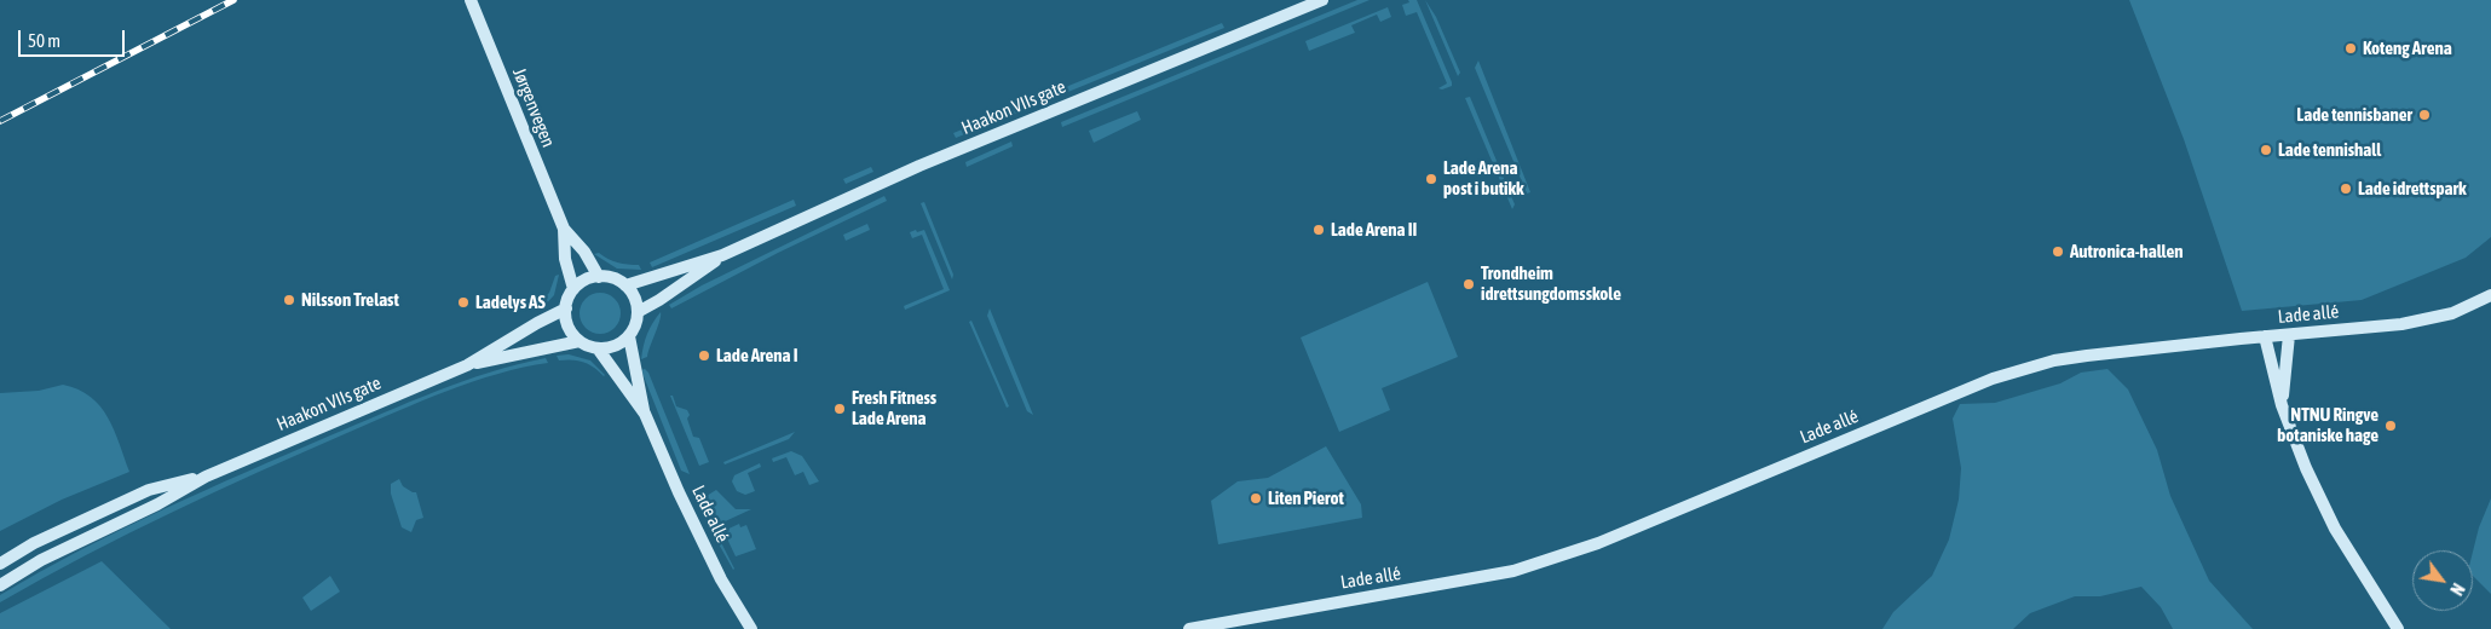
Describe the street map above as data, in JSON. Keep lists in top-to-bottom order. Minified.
{"streets":{"main road":["Jørgenvegen","Haakon VIIs gate","Lade allé"]},"crossings":[["Jørgenvegen","Haakon VIIs gate"],["Jørgenvegen","Lade allé"],["Haakon VIIs gate","Lade allé"]],"places":["Koteng Arena","Lade tennisbaner","Lade tennishall","Lade Arena post i butikk","Lade idrettspark","Lade Arena II","Autronica-hallen","Trondheim idrettsungdomsskole","Nilsson Trelast","Ladelys AS","Lade Arena I","Fresh Fitness Lade Arena","NTNU Ringve botaniske hage","Liten Pierot"],"scale_bar":"50 m","north":"bottom right"}
